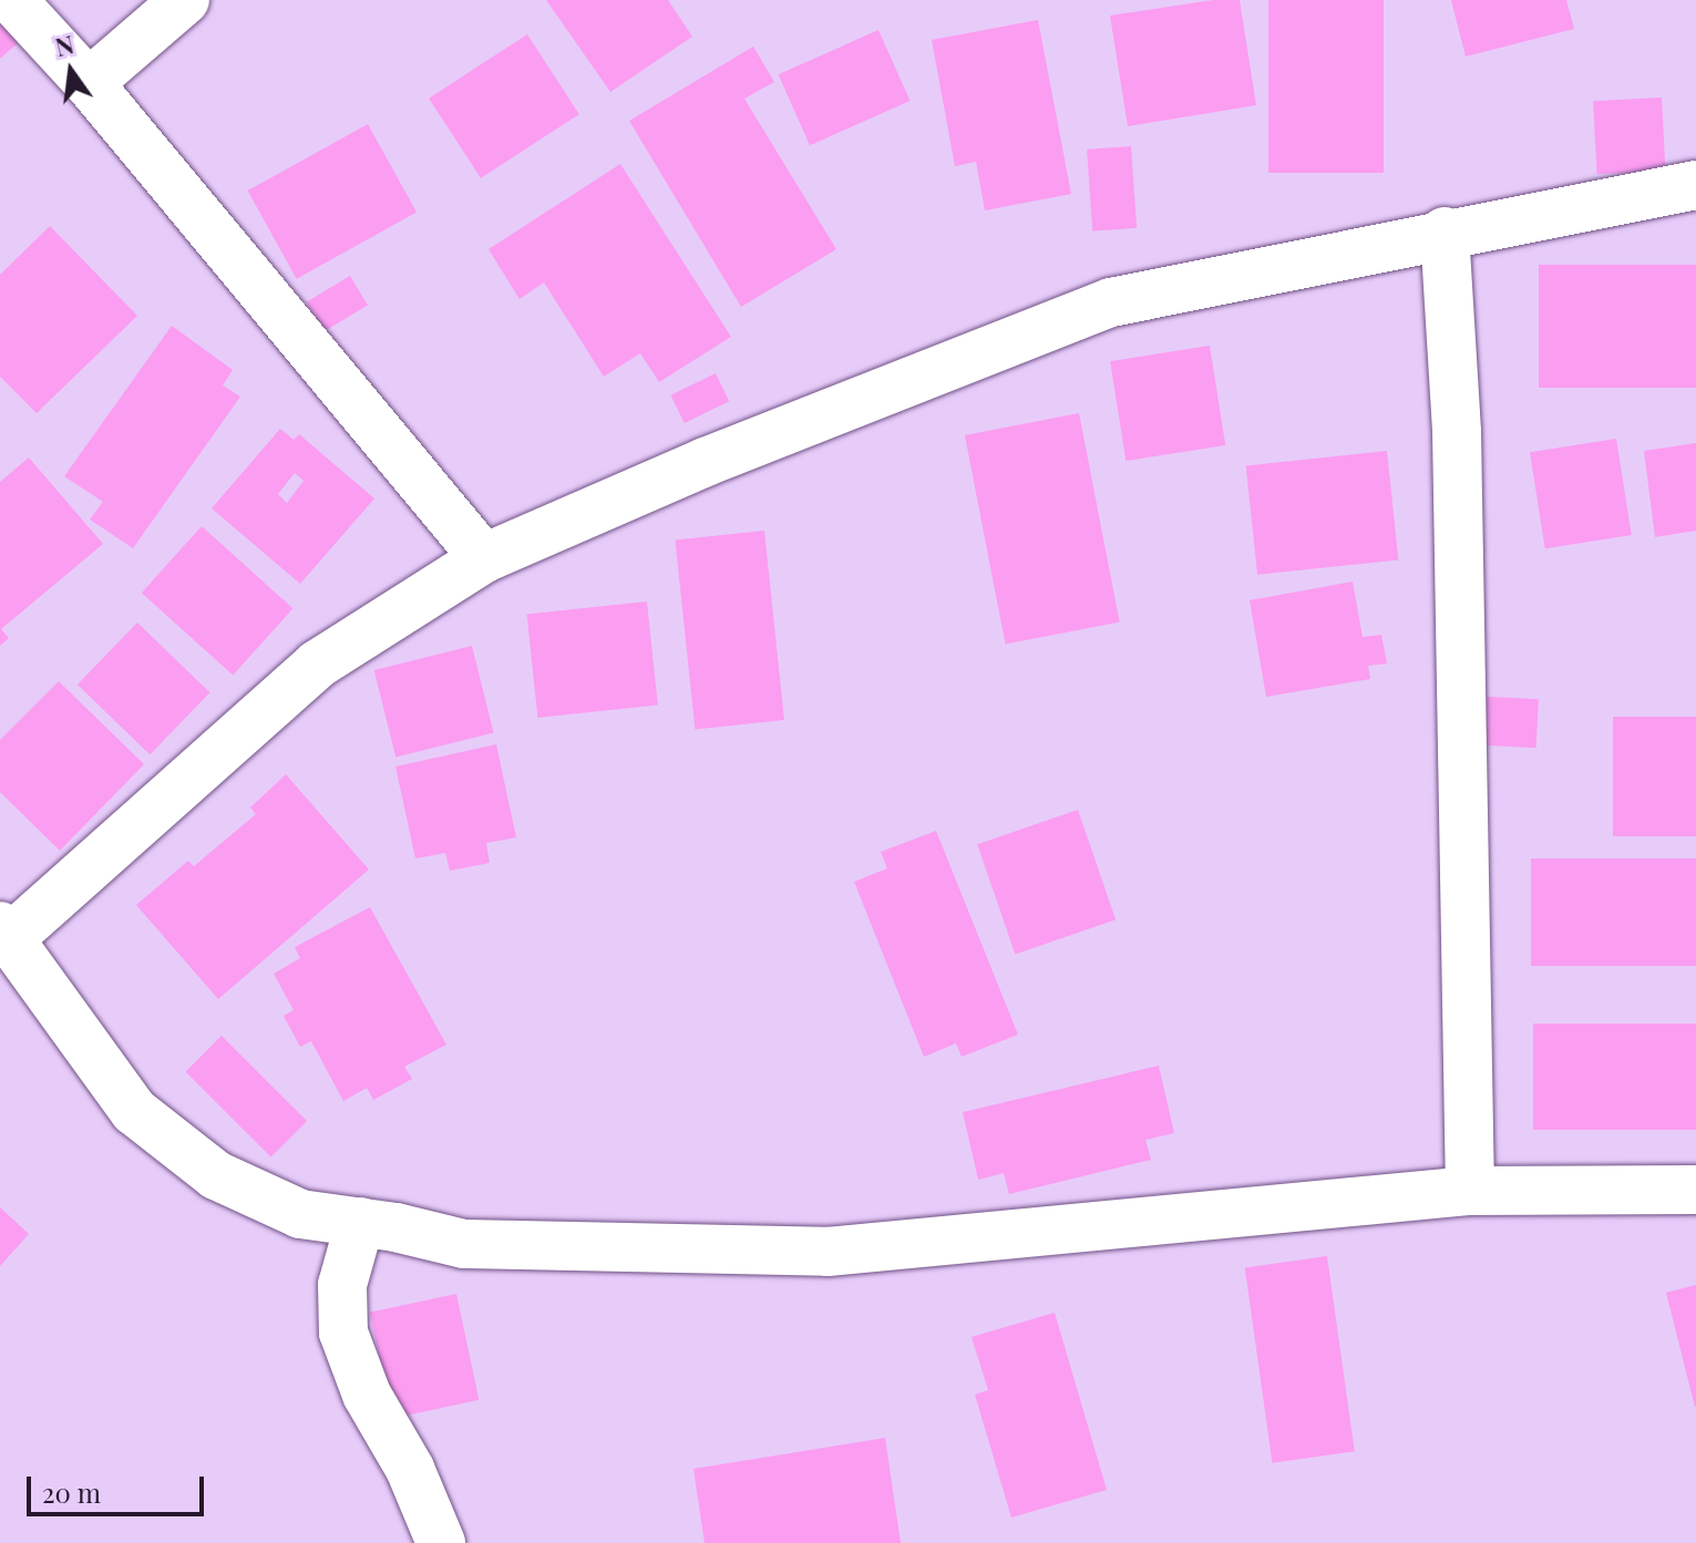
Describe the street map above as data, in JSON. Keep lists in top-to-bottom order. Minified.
{"scale_bar":"20 m","north":"top"}
